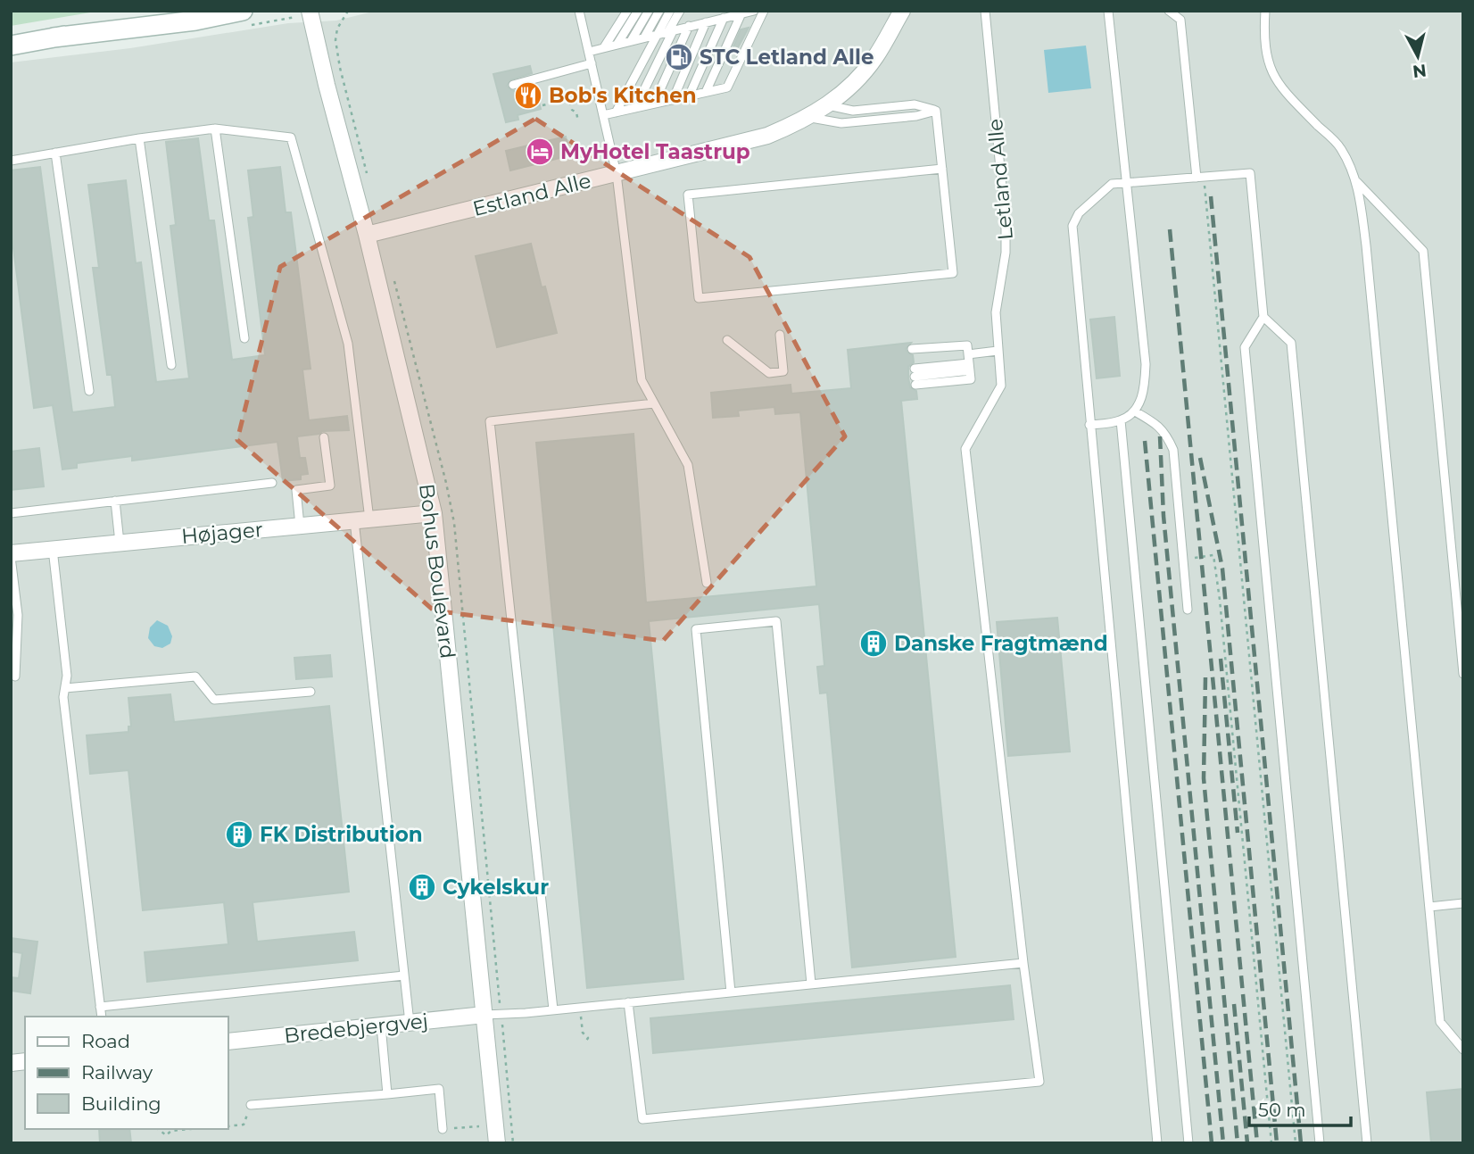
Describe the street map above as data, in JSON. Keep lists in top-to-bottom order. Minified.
{"streets":{"street":["Estland Alle","Højager","Bohus Boulevard","Bredebjergvej"],"lane":["Letland Alle"]},"crossings":[["Estland Alle","Bohus Boulevard"],["Højager","Bohus Boulevard"],["Bohus Boulevard","Bredebjergvej"]],"places":{"fuel station":["STC Letland Alle"],"restaurant":["Bob's Kitchen"],"hotel":["MyHotel Taastrup"],"building":["Danske Fragtmænd","FK Distribution","Cykelskur"]},"legend":["Road","Railway","Building"],"scale_bar":"50 m","north":"bottom"}
